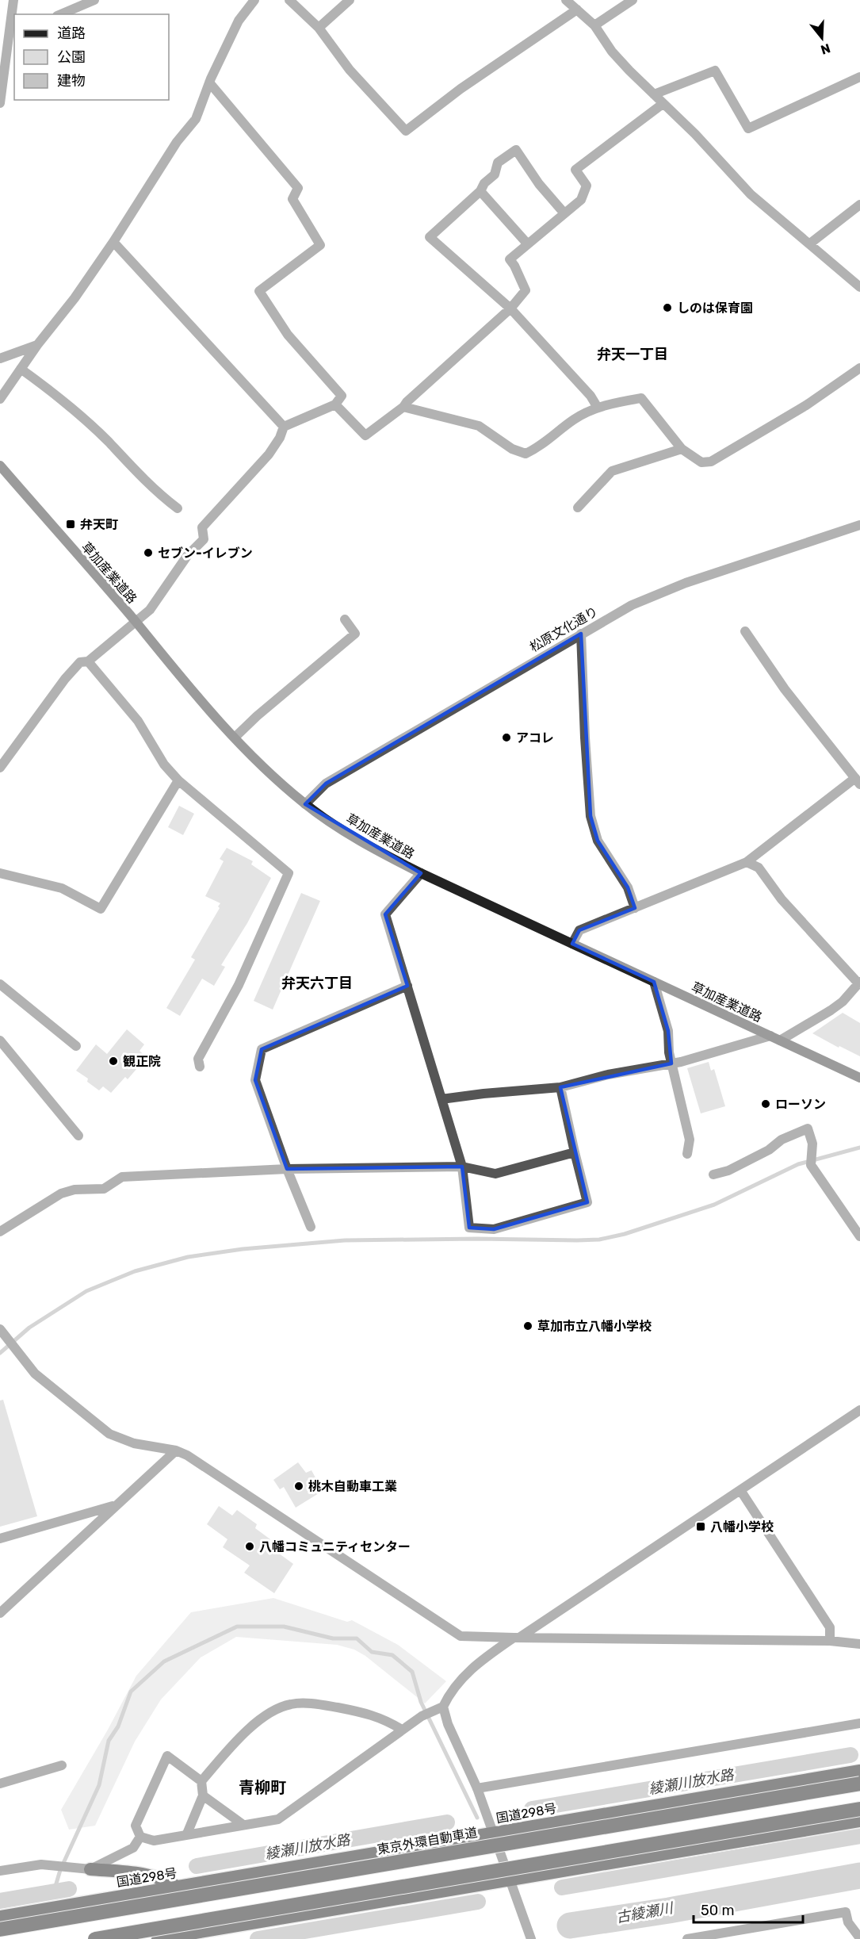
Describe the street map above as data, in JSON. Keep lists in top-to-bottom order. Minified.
{"streets":{"highway":["国道298号","東京外環自動車道"],"main road":["草加産業道路"],"street":["松原文化通り"]},"crossings":[["草加産業道路","松原文化通り"]],"districts":["弁天一丁目","弁天六丁目","青柳町"],"water":["綾瀬川放水路","古綾瀬川"],"places":{"other":["しのは保育園","セブン-イレブン","アコレ","観正院","ローソン","草加市立八幡小学校","桃木自動車工業","八幡コミュニティセンター"],"transit":["弁天町","八幡小学校"]},"legend":["道路","公園","建物"],"scale_bar":"50 m","north":"bottom"}
